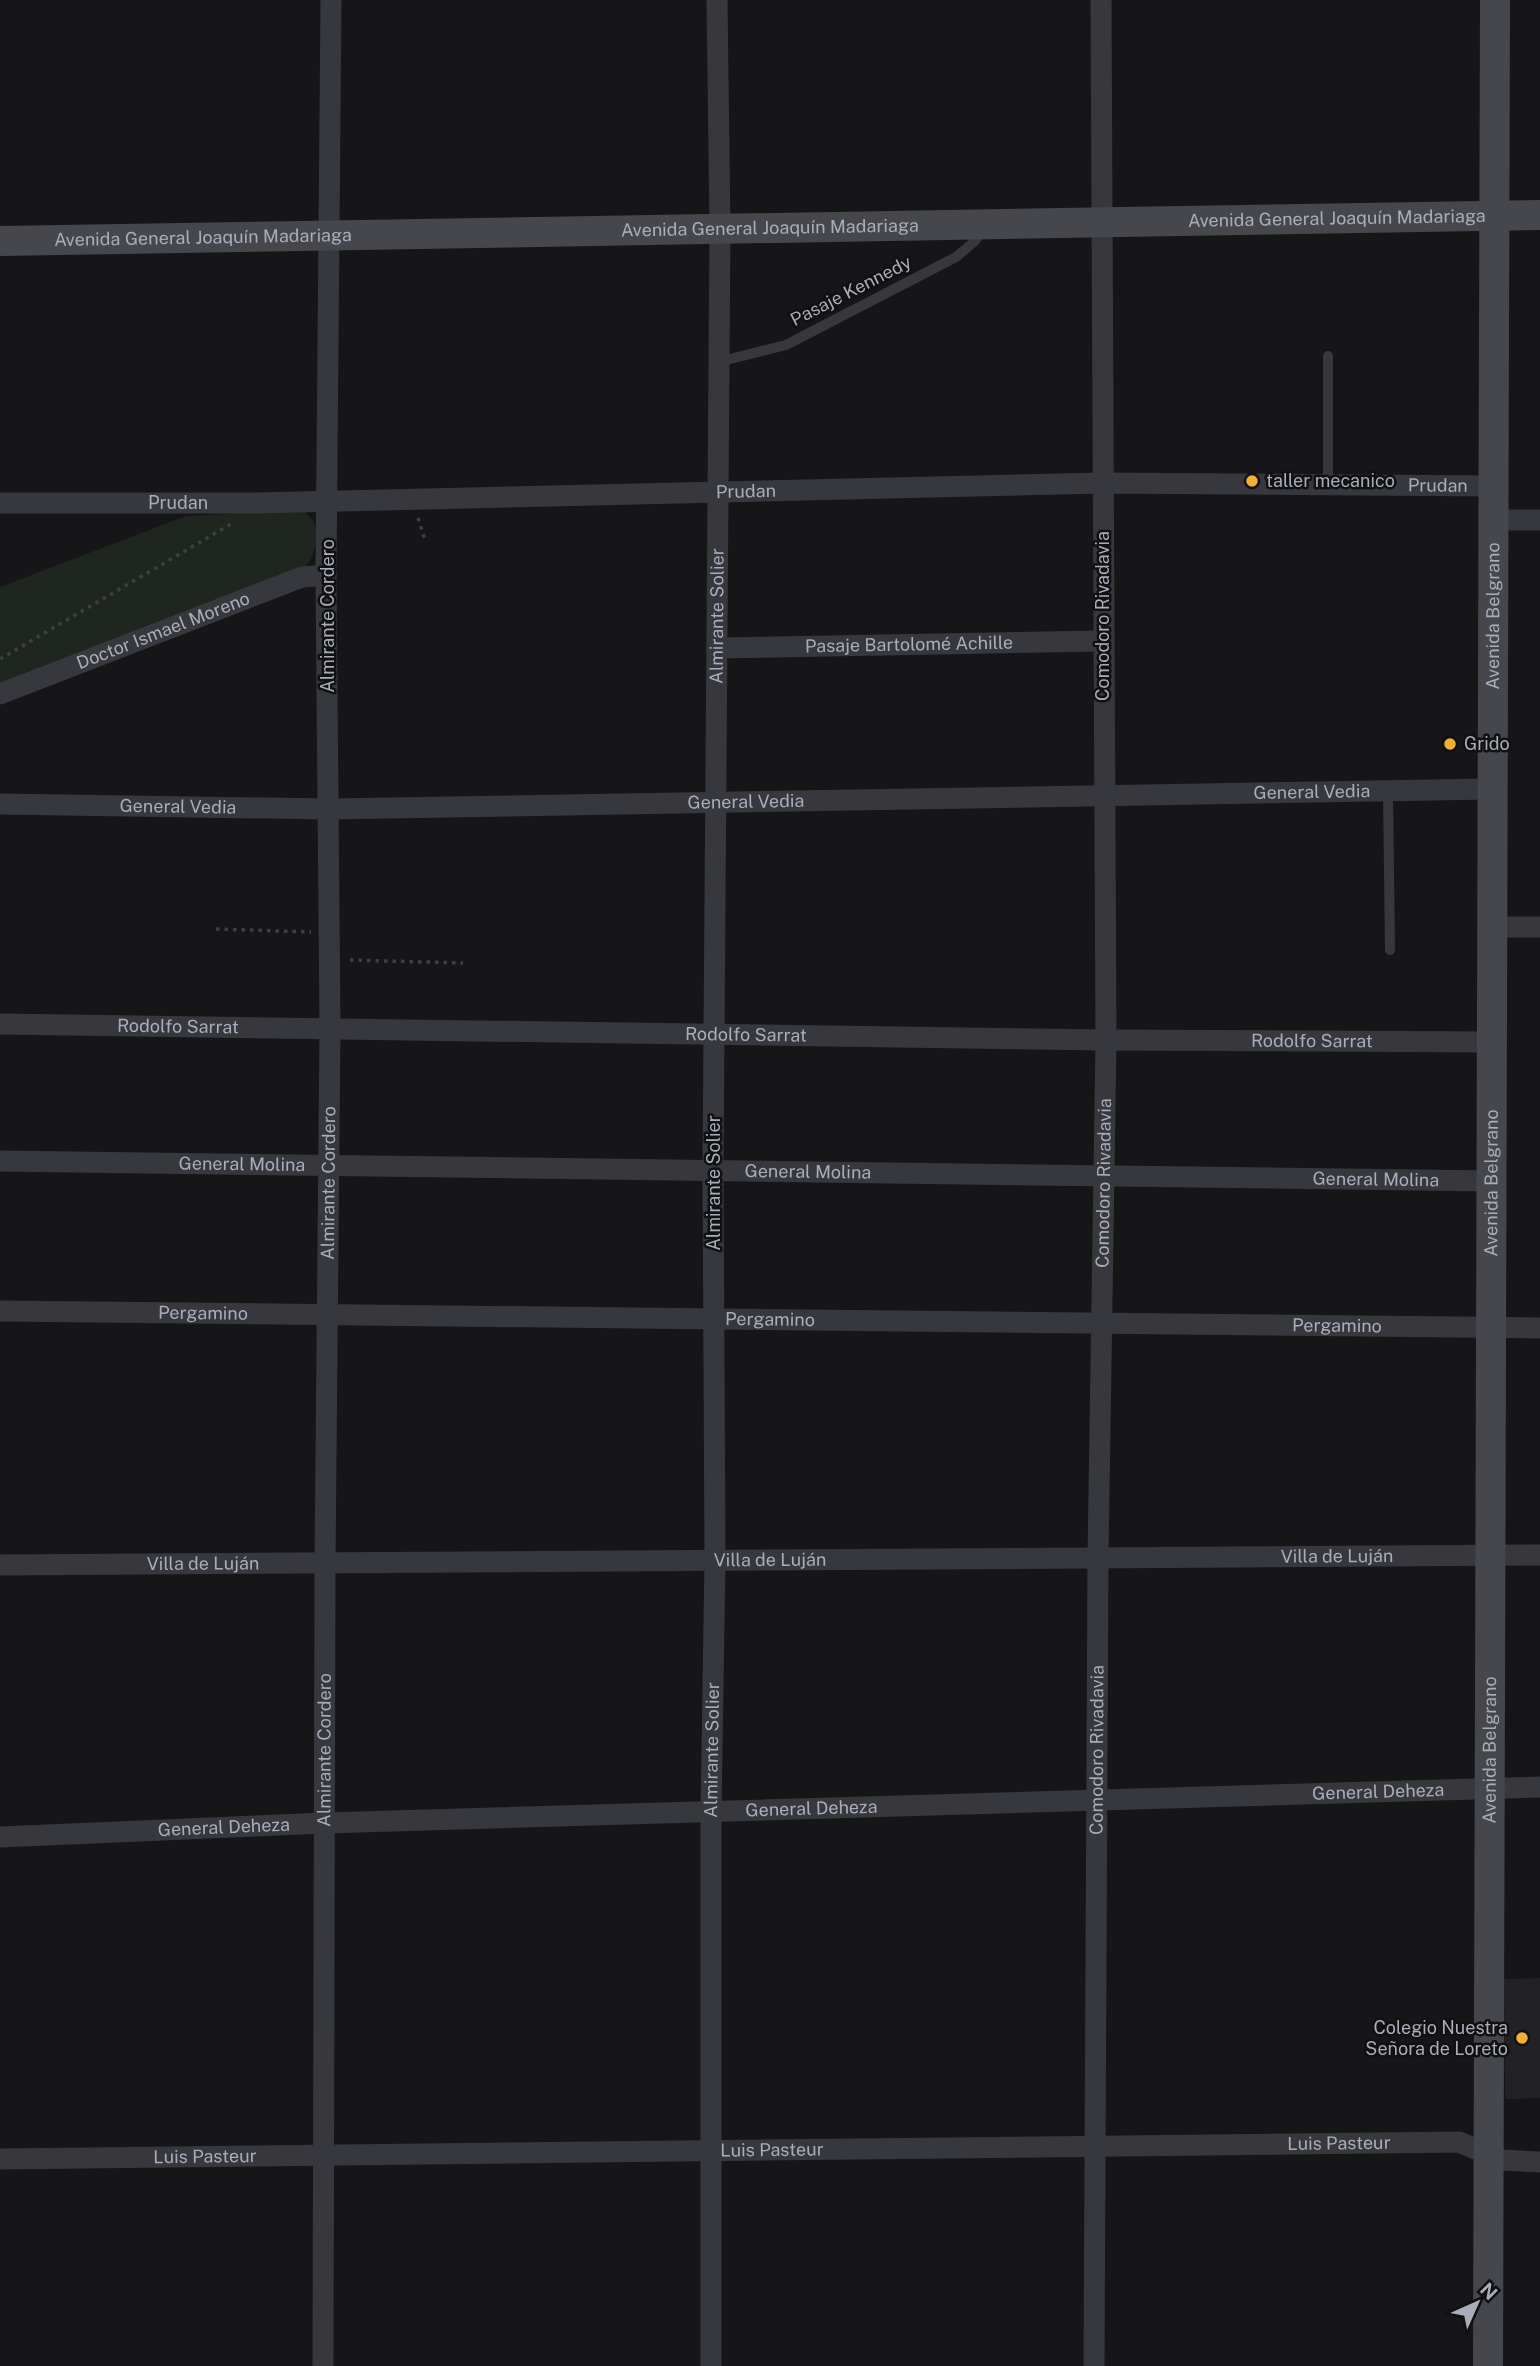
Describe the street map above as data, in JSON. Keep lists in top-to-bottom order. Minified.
{"streets":{"street":["Avenida General Joaquín Madariaga","Prudan","Almirante Cordero","Almirante Solier","Comodoro Rivadavia","Avenida Belgrano","Doctor Ismael Moreno","Pasaje Bartolomé Achille","General Vedia","Rodolfo Sarrat","General Molina","Pergamino","Villa de Luján","General Deheza","Luis Pasteur"],"lane":["Pasaje Kennedy"]},"crossings":[["Avenida General Joaquín Madariaga","Pasaje Kennedy"],["Avenida General Joaquín Madariaga","Almirante Cordero"],["Avenida General Joaquín Madariaga","Almirante Solier"],["Avenida General Joaquín Madariaga","Comodoro Rivadavia"],["Avenida General Joaquín Madariaga","Avenida Belgrano"],["Pasaje Kennedy","Almirante Solier"],["Prudan","Almirante Cordero"],["Prudan","Almirante Solier"],["Prudan","Comodoro Rivadavia"],["Prudan","Avenida Belgrano"],["Almirante Cordero","Doctor Ismael Moreno"],["Almirante Cordero","General Vedia"],["Almirante Cordero","Rodolfo Sarrat"],["Almirante Cordero","General Molina"],["Almirante Cordero","Pergamino"],["Almirante Cordero","Villa de Luján"],["Almirante Cordero","General Deheza"],["Almirante Cordero","Luis Pasteur"],["Almirante Solier","Pasaje Bartolomé Achille"],["Almirante Solier","General Vedia"],["Almirante Solier","Rodolfo Sarrat"],["Almirante Solier","General Molina"],["Almirante Solier","Pergamino"],["Almirante Solier","Villa de Luján"],["Almirante Solier","General Deheza"],["Almirante Solier","Luis Pasteur"],["Comodoro Rivadavia","Pasaje Bartolomé Achille"],["Comodoro Rivadavia","General Vedia"],["Comodoro Rivadavia","Rodolfo Sarrat"],["Comodoro Rivadavia","General Molina"],["Comodoro Rivadavia","Pergamino"],["Comodoro Rivadavia","Villa de Luján"],["Comodoro Rivadavia","General Deheza"],["Comodoro Rivadavia","Luis Pasteur"],["Avenida Belgrano","General Vedia"],["Avenida Belgrano","Rodolfo Sarrat"],["Avenida Belgrano","General Molina"],["Avenida Belgrano","Pergamino"],["Avenida Belgrano","Villa de Luján"],["Avenida Belgrano","General Deheza"],["Avenida Belgrano","Luis Pasteur"]],"places":["taller mecanico","Grido","Colegio Nuestra Señora de Loreto"],"north":"top right"}
